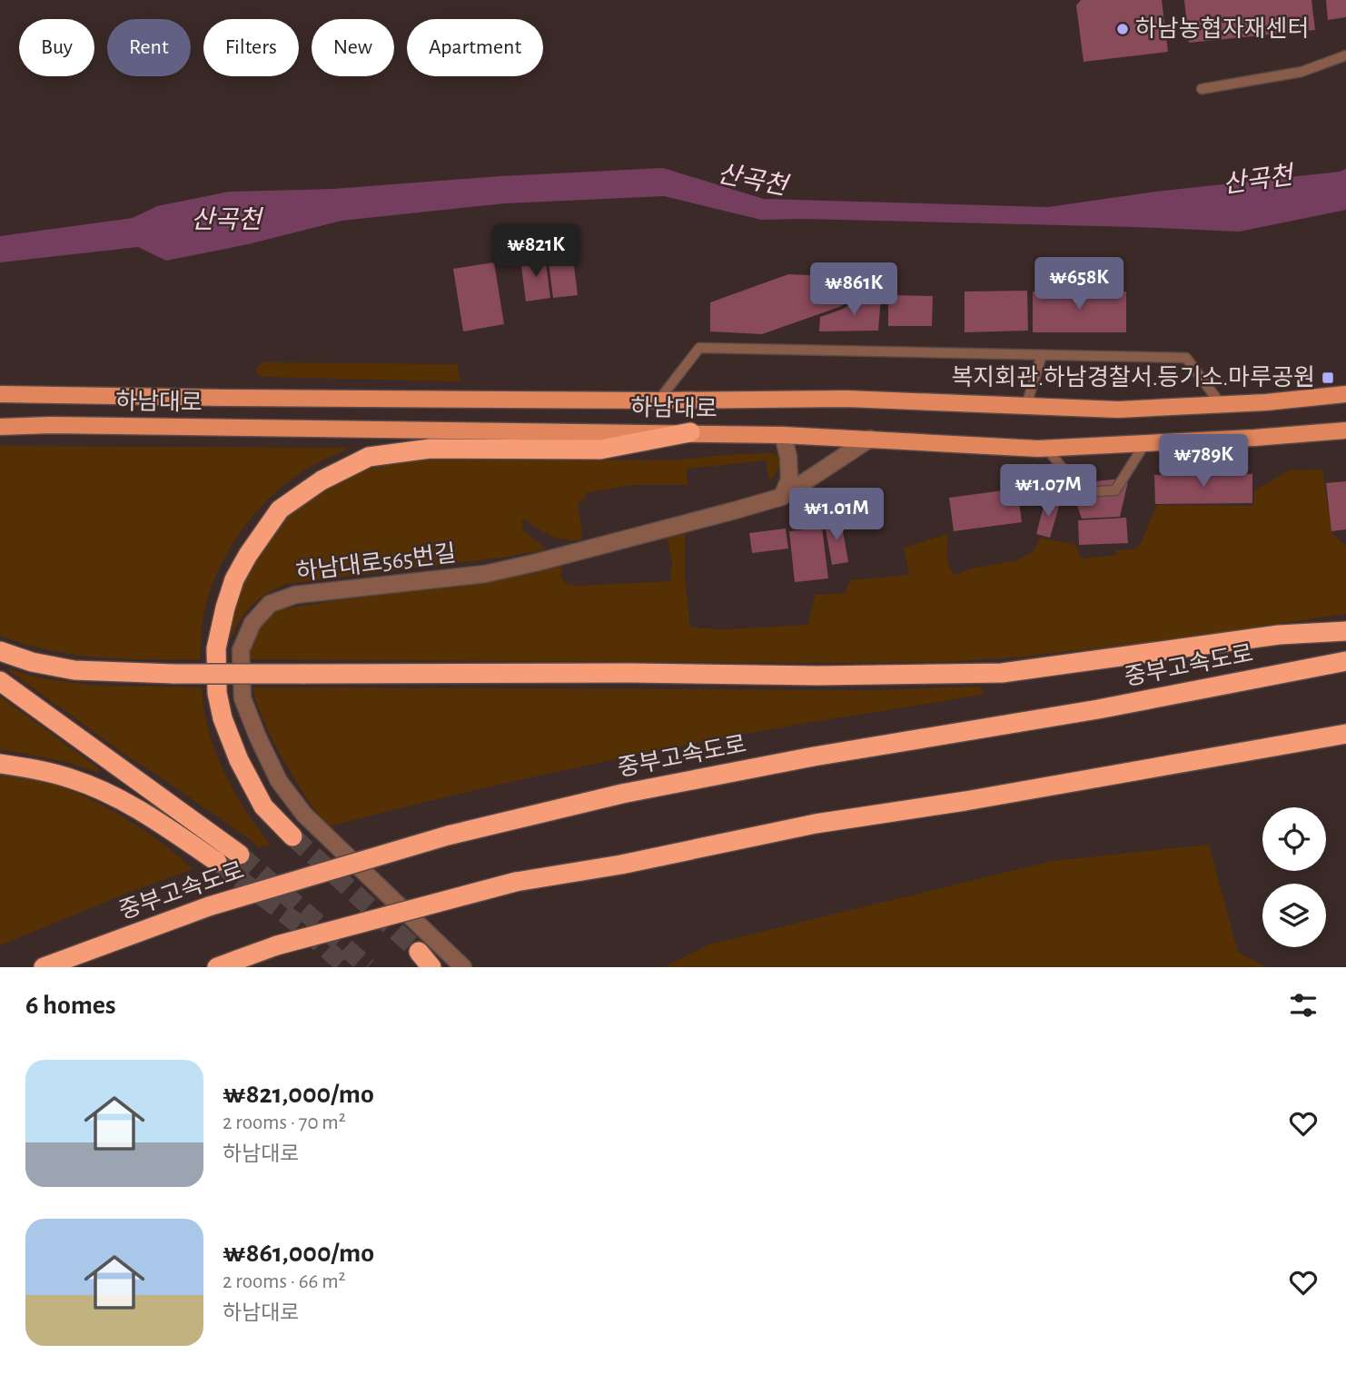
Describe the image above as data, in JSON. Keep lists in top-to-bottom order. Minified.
{"streets":{"highway":["중부고속도로"],"main road":["하남대로"],"street":["하남대로565번길"]},"crossings":[["하남대로","하남대로565번길"]],"water":["산곡천"],"places":{"other":["하남농협자재센터"],"transit":["복지회관.하남경찰서.등기소.마루공원"]},"page":{"chip":["Buy","Rent","Filters","New","Apartment"],"price":["₩821K","₩658K","₩861K","₩789K","₩1.07M","₩1.01M"],"heading":"6 homes","list":[{"name":"₩821,000/mo","note":"2 rooms · 70 m² · 하남대로"},{"name":"₩861,000/mo","note":"2 rooms · 66 m² · 하남대로"}]}}
